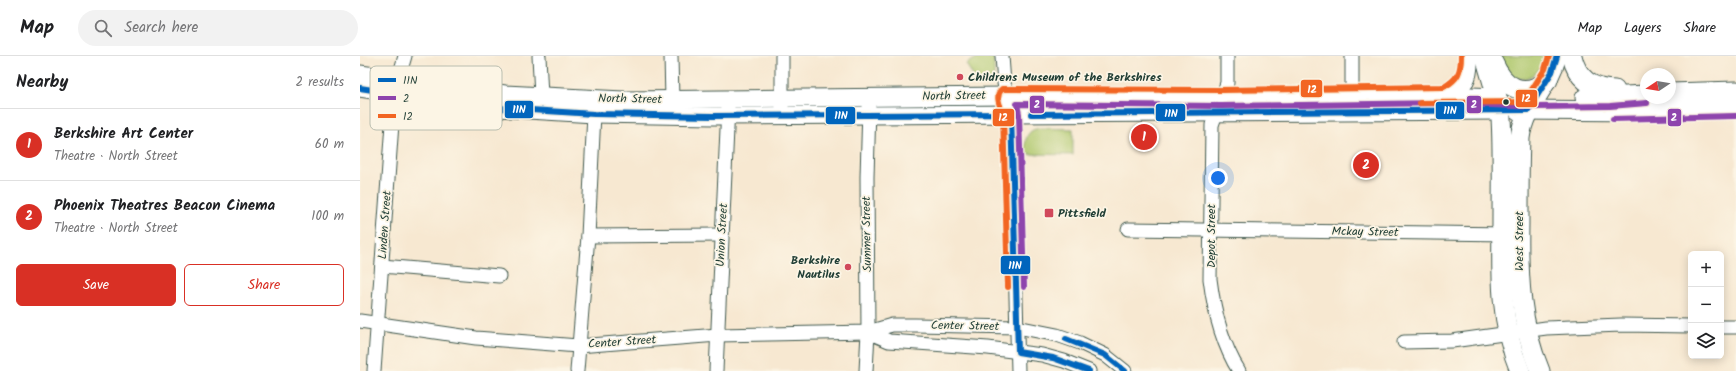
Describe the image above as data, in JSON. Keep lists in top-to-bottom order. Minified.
{"streets":{"highway":["North Street","West Street"],"street":["Linden Street","Mckay Street","Summer Street","Union Street","Depot Street","Center Street"]},"crossings":[["North Street","Summer Street"],["North Street","Union Street"],["North Street","Depot Street"],["North Street","West Street"],["Linden Street","Center Street"],["Mckay Street","Depot Street"],["Mckay Street","West Street"],["Summer Street","Center Street"],["Union Street","Center Street"]],"places":{"other":["Childrens Museum of the Berkshires","Berkshire Nautilus"],"transit":["Pittsfield"]},"lines":["transit line 11N","transit line 12","transit line 2"],"legend":["11N","2","12"],"north":"left","page":{"header":"Map","search":"Search here","nav":["Map","Layers","Share"],"heading":["Nearby","2 results"],"list":[{"mark":"1","name":"Berkshire Art Center","note":"Theatre · North Street","value":"60 m"},{"mark":"2","name":"Phoenix Theatres Beacon Cinema","note":"Theatre · North Street","value":"100 m"}],"pins":["1","2"],"map_buttons":["+","−"],"buttons":["Save","Share"]}}
